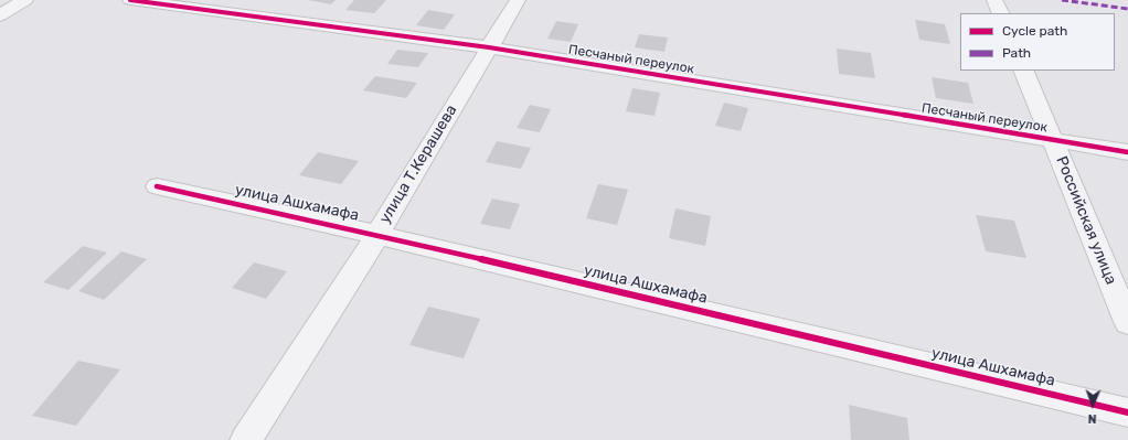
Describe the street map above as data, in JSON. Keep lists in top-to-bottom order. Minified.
{"streets":{"street":["Песчаный переулок","улица Т.Керашева","улица Ашхамафа","Российская улица"]},"crossings":[["Песчаный переулок","улица Т.Керашева"],["Песчаный переулок","Российская улица"],["улица Т.Керашева","улица Ашхамафа"]],"legend":["Cycle path","Path"],"north":"bottom"}
